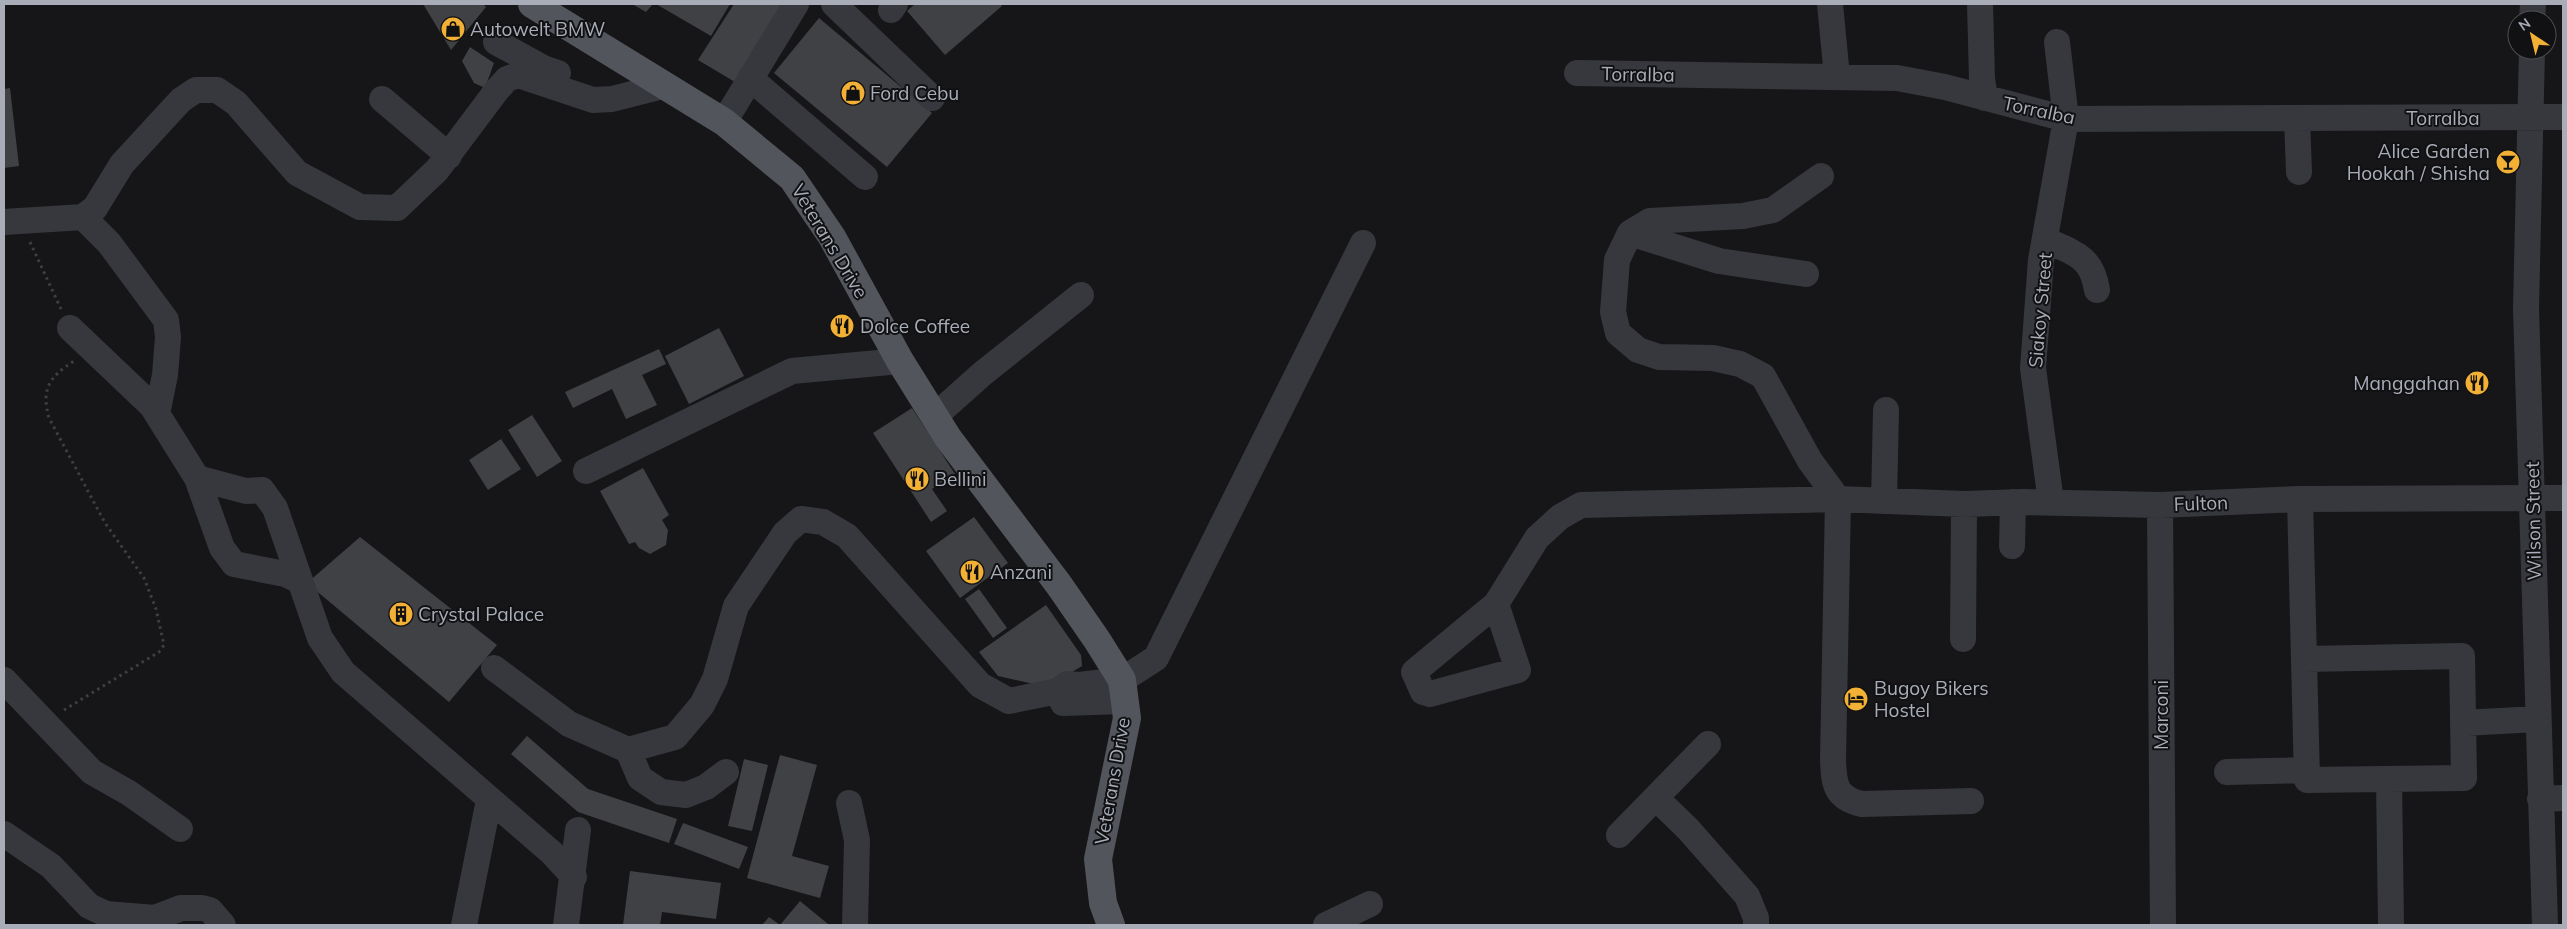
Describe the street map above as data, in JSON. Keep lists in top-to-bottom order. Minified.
{"streets":{"main road":["Veterans Drive"],"street":["Torralba","Siakoy Street","Fulton","Wilson Street","Marconi"]},"crossings":[["Torralba","Siakoy Street"],["Torralba","Wilson Street"],["Siakoy Street","Fulton"],["Fulton","Wilson Street"],["Fulton","Marconi"]],"places":{"shop":["Autowelt BMW","Ford Cebu"],"bar":["Alice Garden Hookah / Shisha"],"restaurant":["Dolce Coffee","Manggahan","Bellini","Anzani"],"building":["Crystal Palace"],"hotel":["Bugoy Bikers Hostel"]},"north":"top left"}
